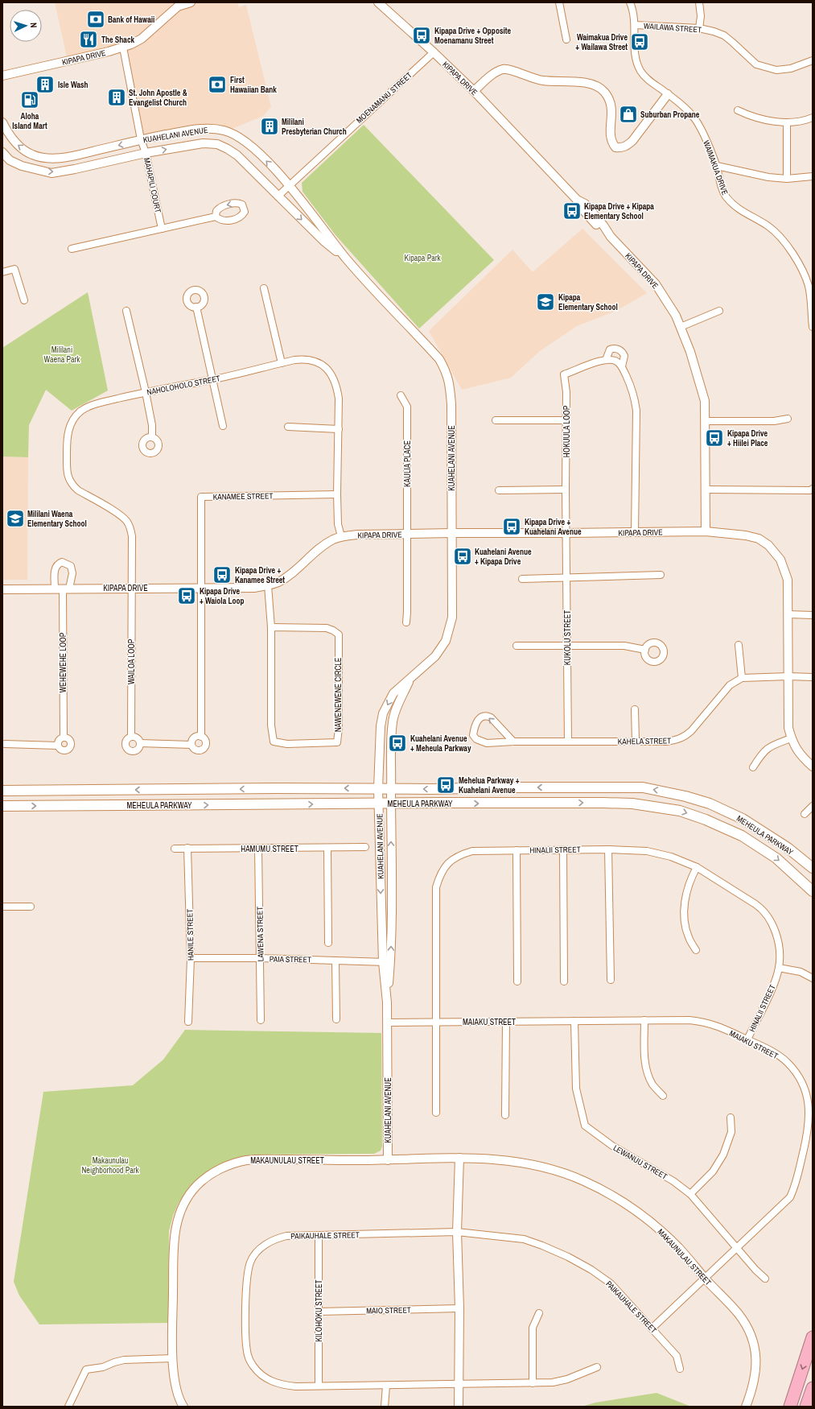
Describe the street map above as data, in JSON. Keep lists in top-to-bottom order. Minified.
{"streets":{"main road":["MEHEULA PARKWAY"],"street":["WAILAWA STREET","KIPAPA DRIVE","MOENAMANU STREET","KUAHELANI AVENUE","WAIMAKUA DRIVE","MAHAPILI COURT","NAHOLOHOLO STREET","HOKUULA LOOP","KAULIA PLACE","KANAMEE STREET","KUKOLU STREET","WAILOA LOOP","WEHEWEHE LOOP","NAWENEWENE CIRCLE","KAHELA STREET","HAMUMU STREET","HINALII STREET","LAWENA STREET","HANILE STREET","PAIA STREET","MAIAKU STREET","MAKAUNULAU STREET","LEWANUU STREET","PAIKAUHALE STREET","MAIO STREET","KILOHOKU STREET"]},"crossings":[["WAILAWA STREET","WAIMAKUA DRIVE"],["KIPAPA DRIVE","MOENAMANU STREET"],["KIPAPA DRIVE","KUAHELANI AVENUE"],["KIPAPA DRIVE","MAHAPILI COURT"],["KIPAPA DRIVE","NAHOLOHOLO STREET"],["KIPAPA DRIVE","HOKUULA LOOP"],["KIPAPA DRIVE","KAULIA PLACE"],["KIPAPA DRIVE","KANAMEE STREET"],["KIPAPA DRIVE","KUKOLU STREET"],["KIPAPA DRIVE","WAILOA LOOP"],["KIPAPA DRIVE","WEHEWEHE LOOP"],["KIPAPA DRIVE","NAWENEWENE CIRCLE"],["MOENAMANU STREET","KUAHELANI AVENUE"],["KUAHELANI AVENUE","MAHAPILI COURT"],["KUAHELANI AVENUE","MEHEULA PARKWAY"],["KUAHELANI AVENUE","PAIA STREET"],["KUAHELANI AVENUE","MAIAKU STREET"],["KUAHELANI AVENUE","MAKAUNULAU STREET"],["NAHOLOHOLO STREET","KANAMEE STREET"],["NAHOLOHOLO STREET","WAILOA LOOP"],["HOKUULA LOOP","KUKOLU STREET"],["KUKOLU STREET","KAHELA STREET"],["HAMUMU STREET","LAWENA STREET"],["HAMUMU STREET","HANILE STREET"],["HINALII STREET","MAIAKU STREET"],["LAWENA STREET","PAIA STREET"],["HANILE STREET","PAIA STREET"],["MAIAKU STREET","MAKAUNULAU STREET"],["MAIAKU STREET","LEWANUU STREET"],["MAIAKU STREET","PAIKAUHALE STREET"],["PAIKAUHALE STREET","KILOHOKU STREET"],["MAIO STREET","KILOHOKU STREET"]],"parks":["Kipapa Park","Mililani Waena Park","Makaunulau Neighborhood Park"],"places":{"bank":["Bank of Hawaii","First Hawaiian Bank"],"bus stop":["Kipapa Drive + Opposite Moenamanu Street","Waimakua Drive + Wailawa Street","Kipapa Drive + Kipapa Elementary School","Kipapa Drive + Hiilei Place","Kipapa Drive + Kuahelani Avenue","Kuahelani Avenue + Kipapa Drive","Kipapa Drive + Kanamee Street","Kipapa Drive + Waiola Loop","Kuahelani Avenue + Meheula Parkway","Mehelua Parkway + Kuahelani Avenue"],"restaurant":["The Shack"],"building":["Isle Wash","St. John Apostle & Evangelist Church","Mililani Presbyterian Church"],"fuel station":["Aloha Island Mart"],"shop":["Suburban Propane"],"school or university":["Kipapa Elementary School","Mililani Waena Elementary School"]},"north":"right"}
